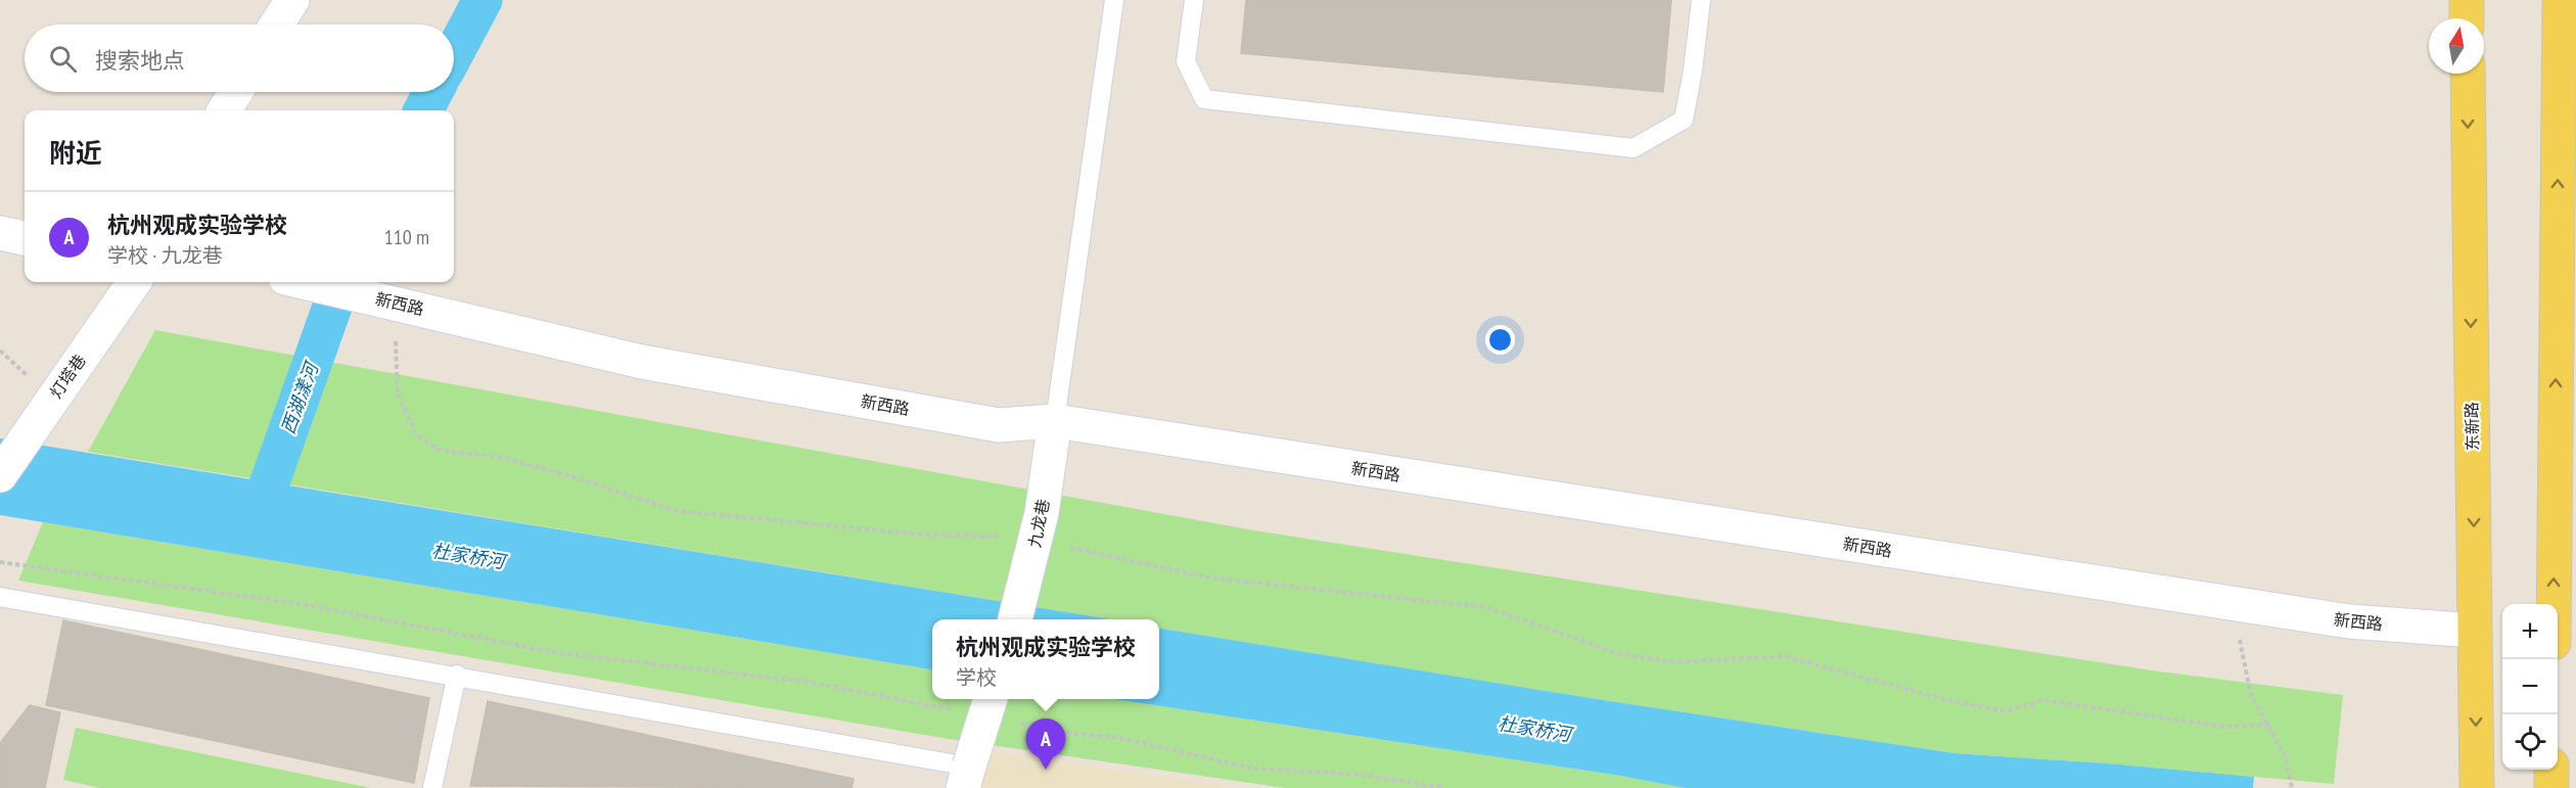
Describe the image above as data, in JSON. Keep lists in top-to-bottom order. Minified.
{"streets":{"main road":["东新路"],"street":["新西路","灯塔巷","九龙巷"]},"crossings":[["新西路","东新路"],["新西路","九龙巷"]],"water":["西湖漾河","杜家桥河"],"north":"top","page":{"search":"搜索地点","heading":"附近","list":[{"mark":"A","name":"杭州观成实验学校","note":"学校 · 九龙巷","value":"110 m"}],"map_buttons":["+","−"],"popup":["杭州观成实验学校","学校"],"pins":"A"}}
